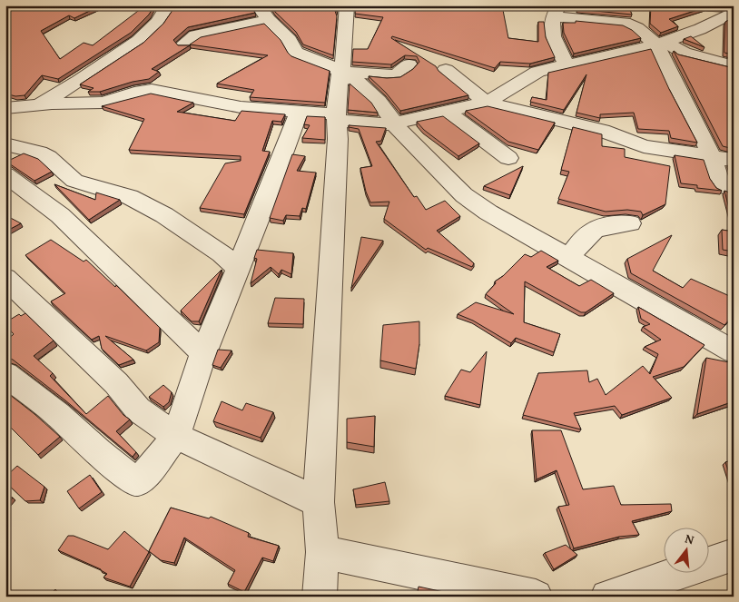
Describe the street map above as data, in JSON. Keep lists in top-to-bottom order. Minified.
{"north":"top"}
